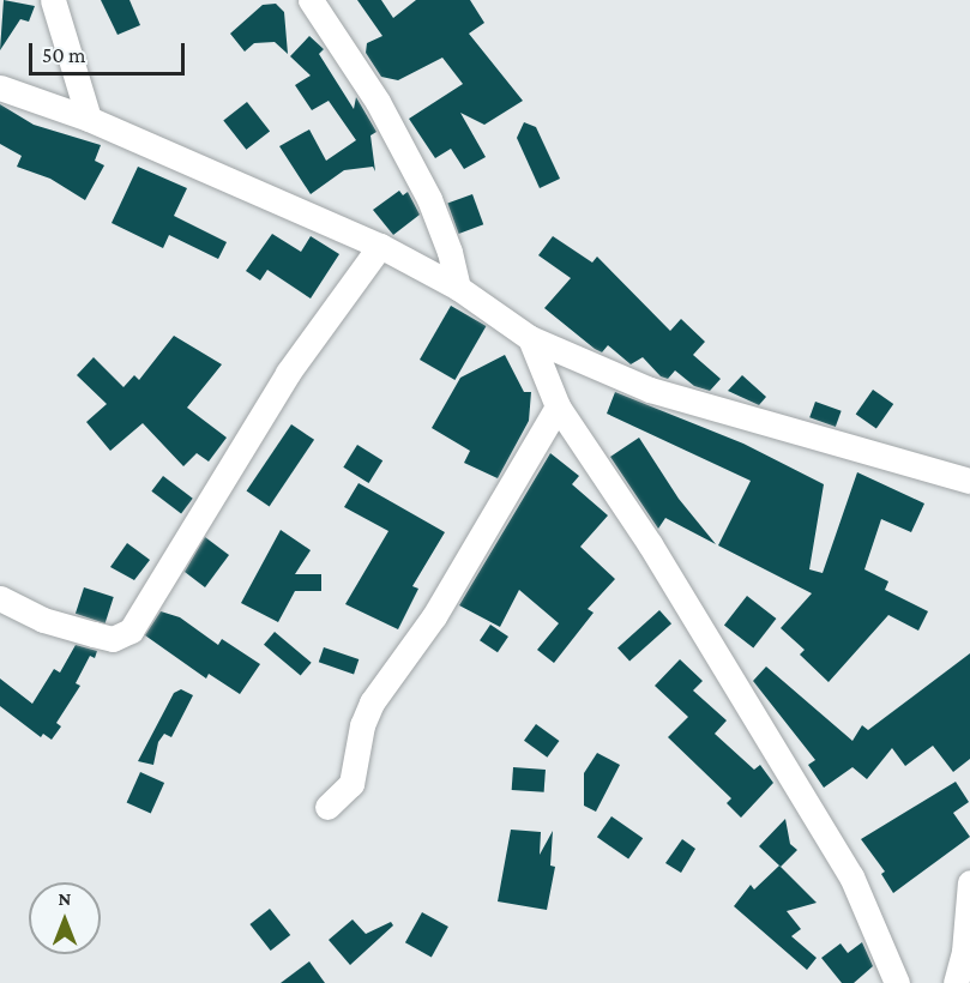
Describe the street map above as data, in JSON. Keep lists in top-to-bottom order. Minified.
{"scale_bar":"50 m","north":"top"}
